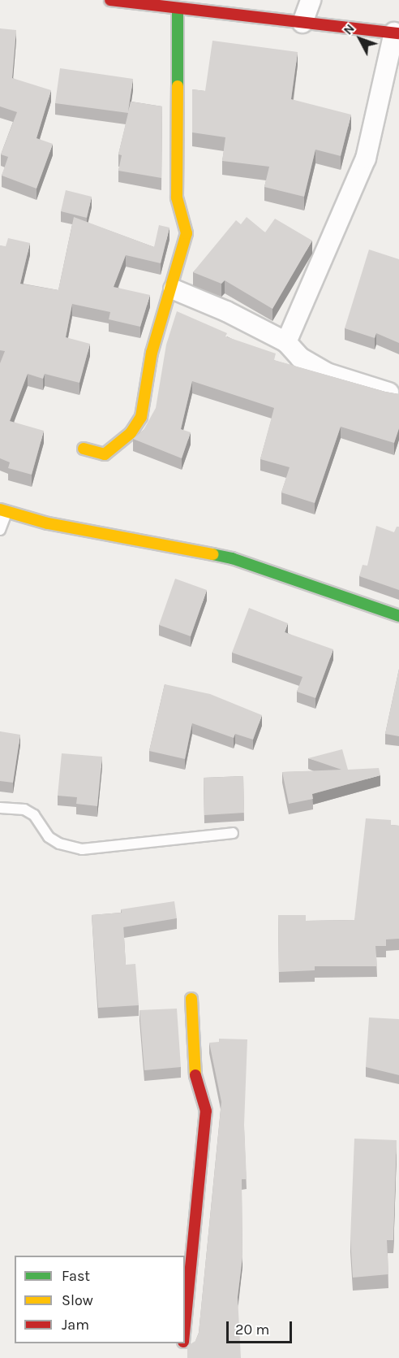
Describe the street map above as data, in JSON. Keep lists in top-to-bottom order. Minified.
{"legend":["Fast","Slow","Jam"],"scale_bar":"20 m","north":"top left"}
